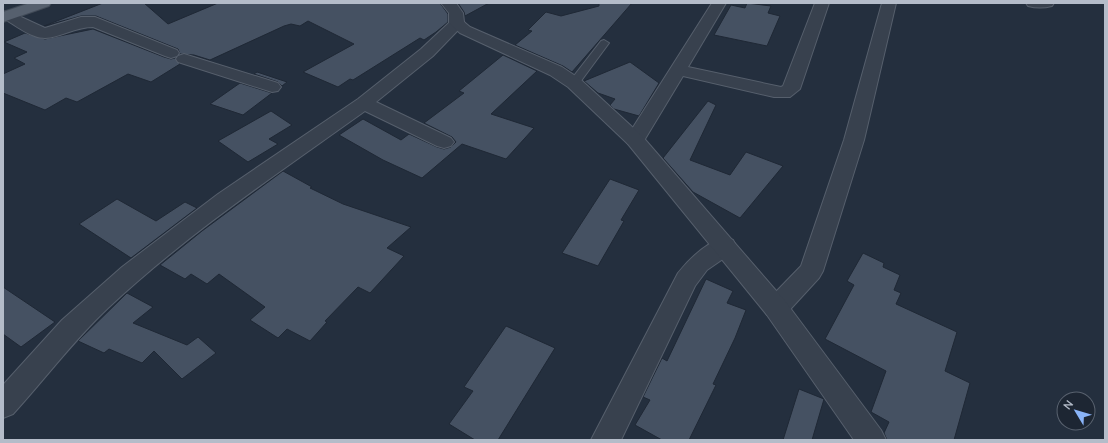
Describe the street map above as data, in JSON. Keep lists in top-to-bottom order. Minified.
{"north":"top left"}
